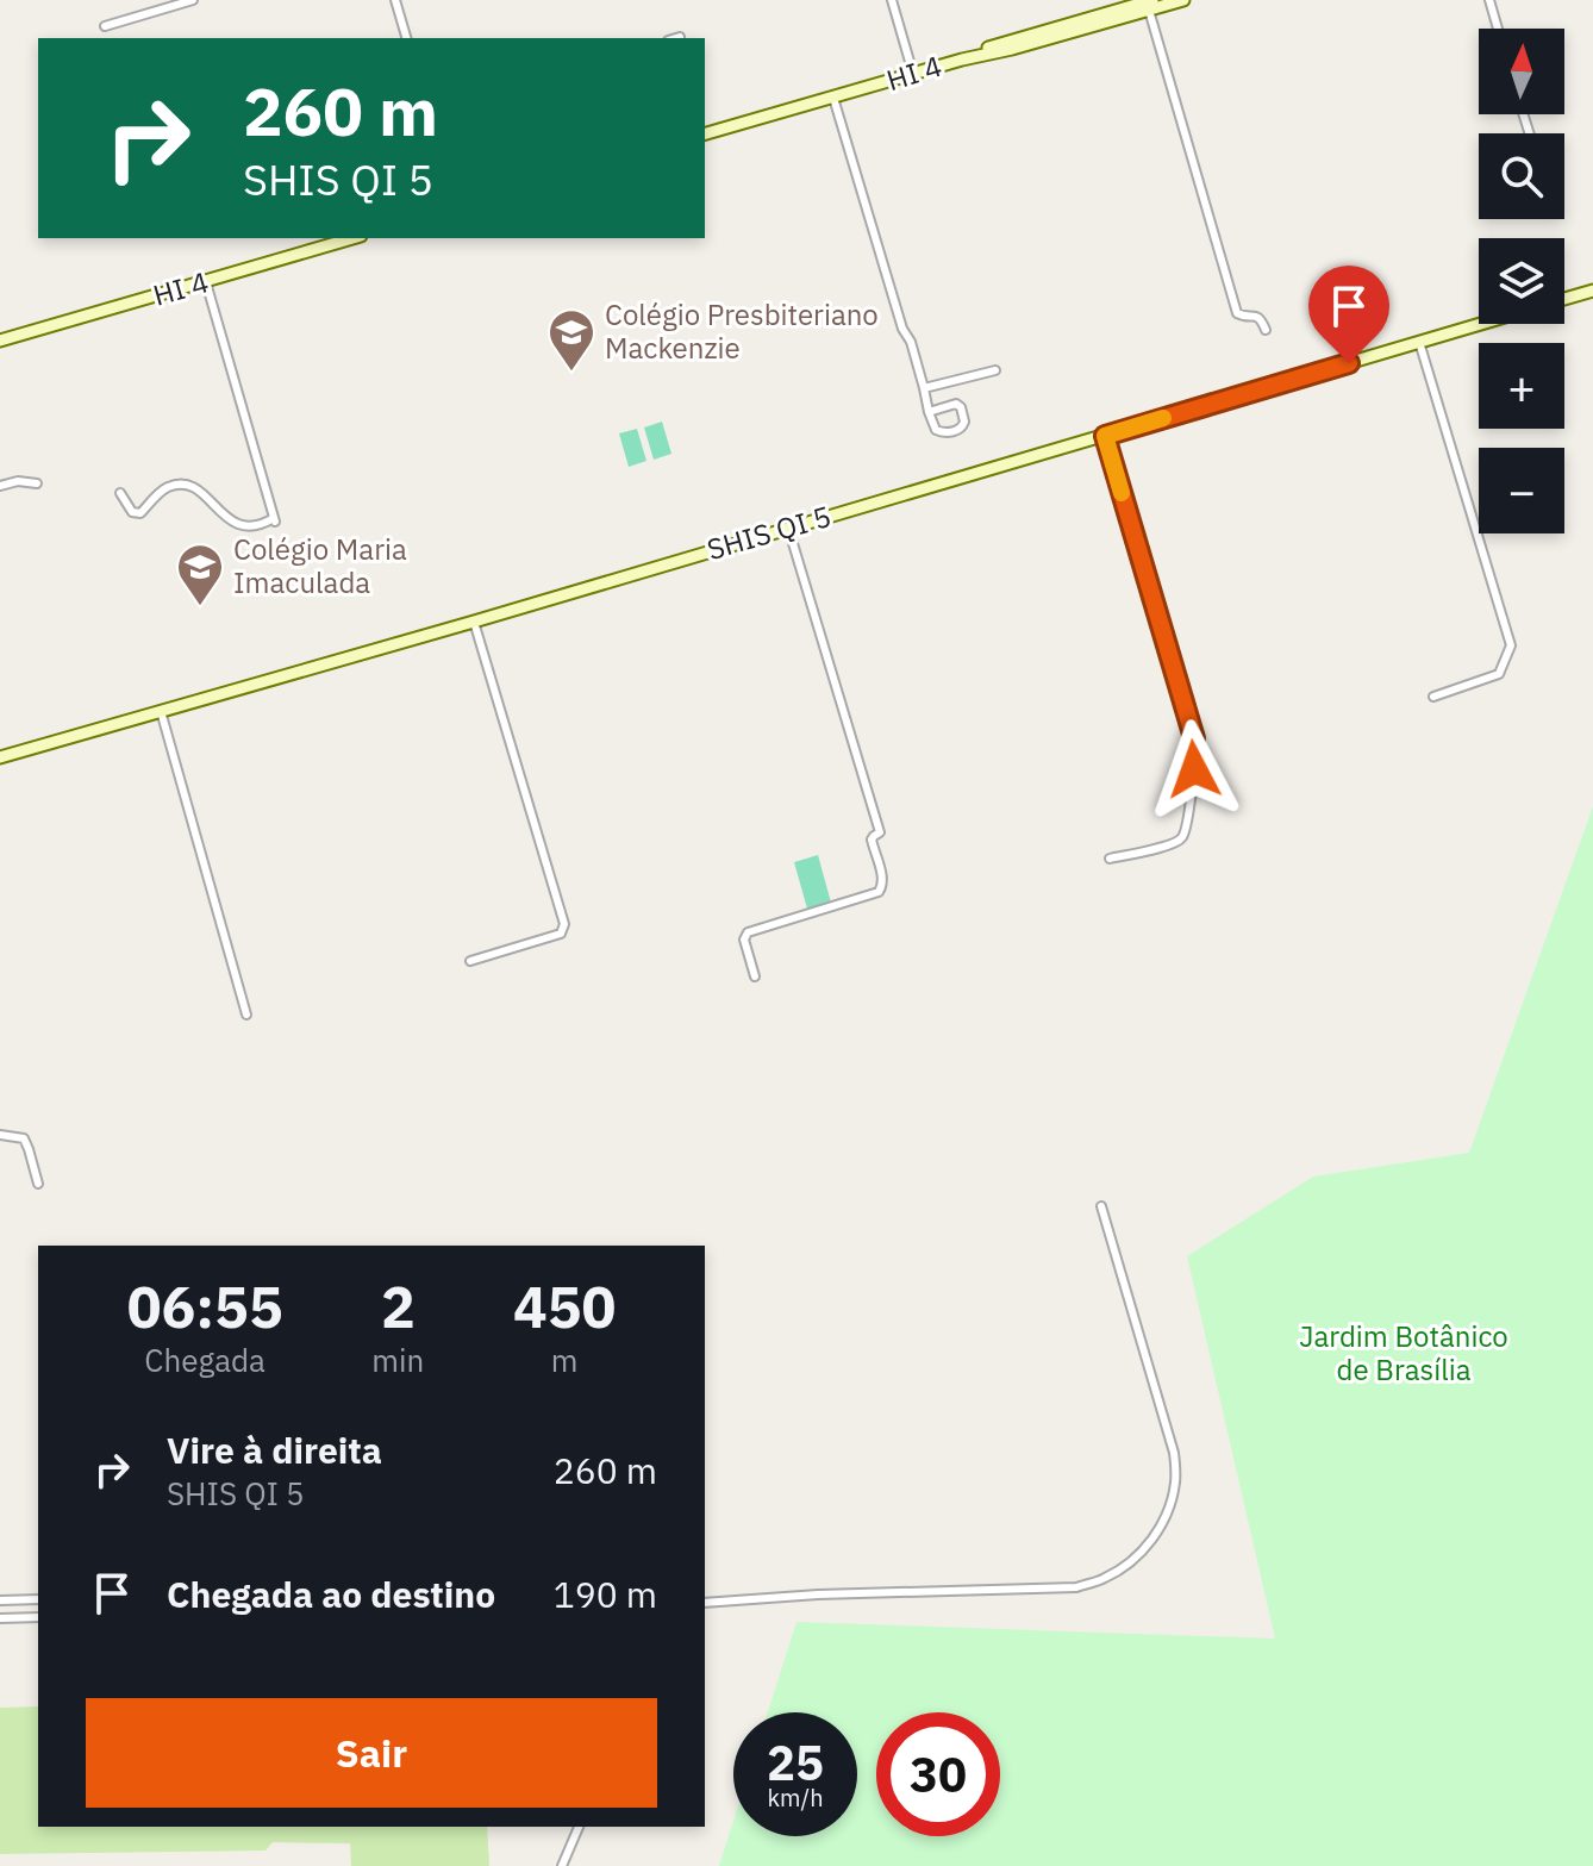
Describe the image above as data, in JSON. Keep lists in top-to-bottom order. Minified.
{"streets":{"street":["HI 4","SHIS QI 5"]},"parks":["Jardim Botânico de Brasília"],"places":{"school or university":["Colégio Presbiteriano Mackenzie","Colégio Maria Imaculada"]},"north":"top","page":{"map_buttons":["+","−"],"turn":["260 m","SHIS QI 5"],"eta":["06:55","Chegada","2","min","450","m"],"list":[{"name":"Vire à direita","note":"SHIS QI 5","value":"260 m"},{"name":"Chegada ao destino","value":"190 m"}],"buttons":"Sair","speed":"25 km/h","limit":"30"}}
